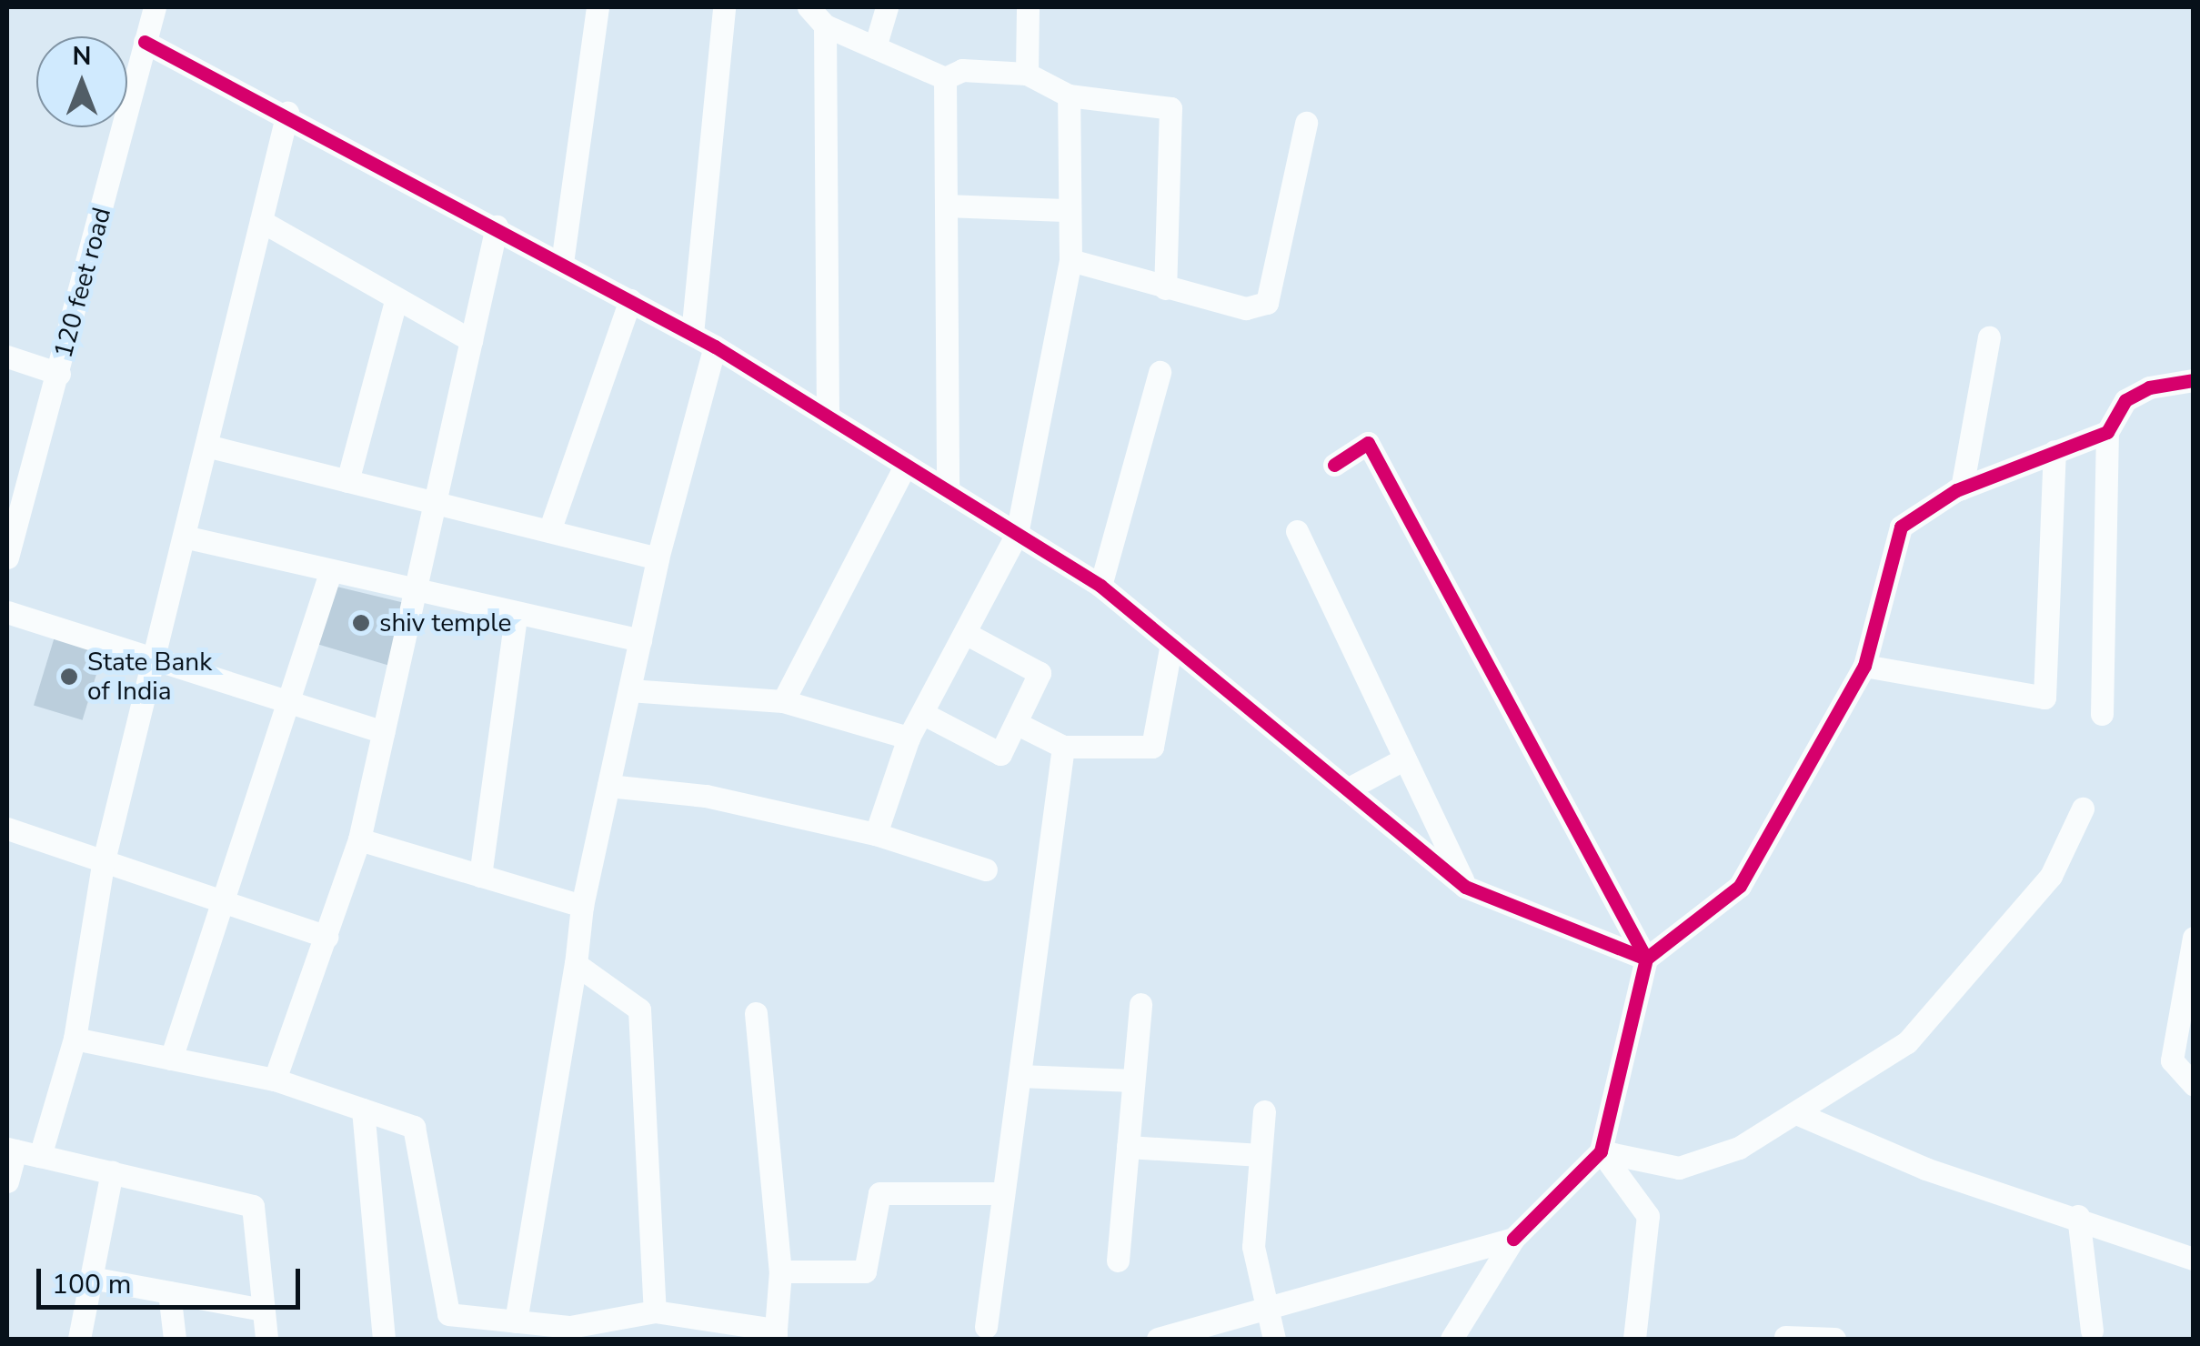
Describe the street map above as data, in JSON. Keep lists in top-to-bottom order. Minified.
{"streets":{"street":["120 feet road"]},"places":["shiv temple","State Bank of India"],"scale_bar":"100 m","north":"top"}
